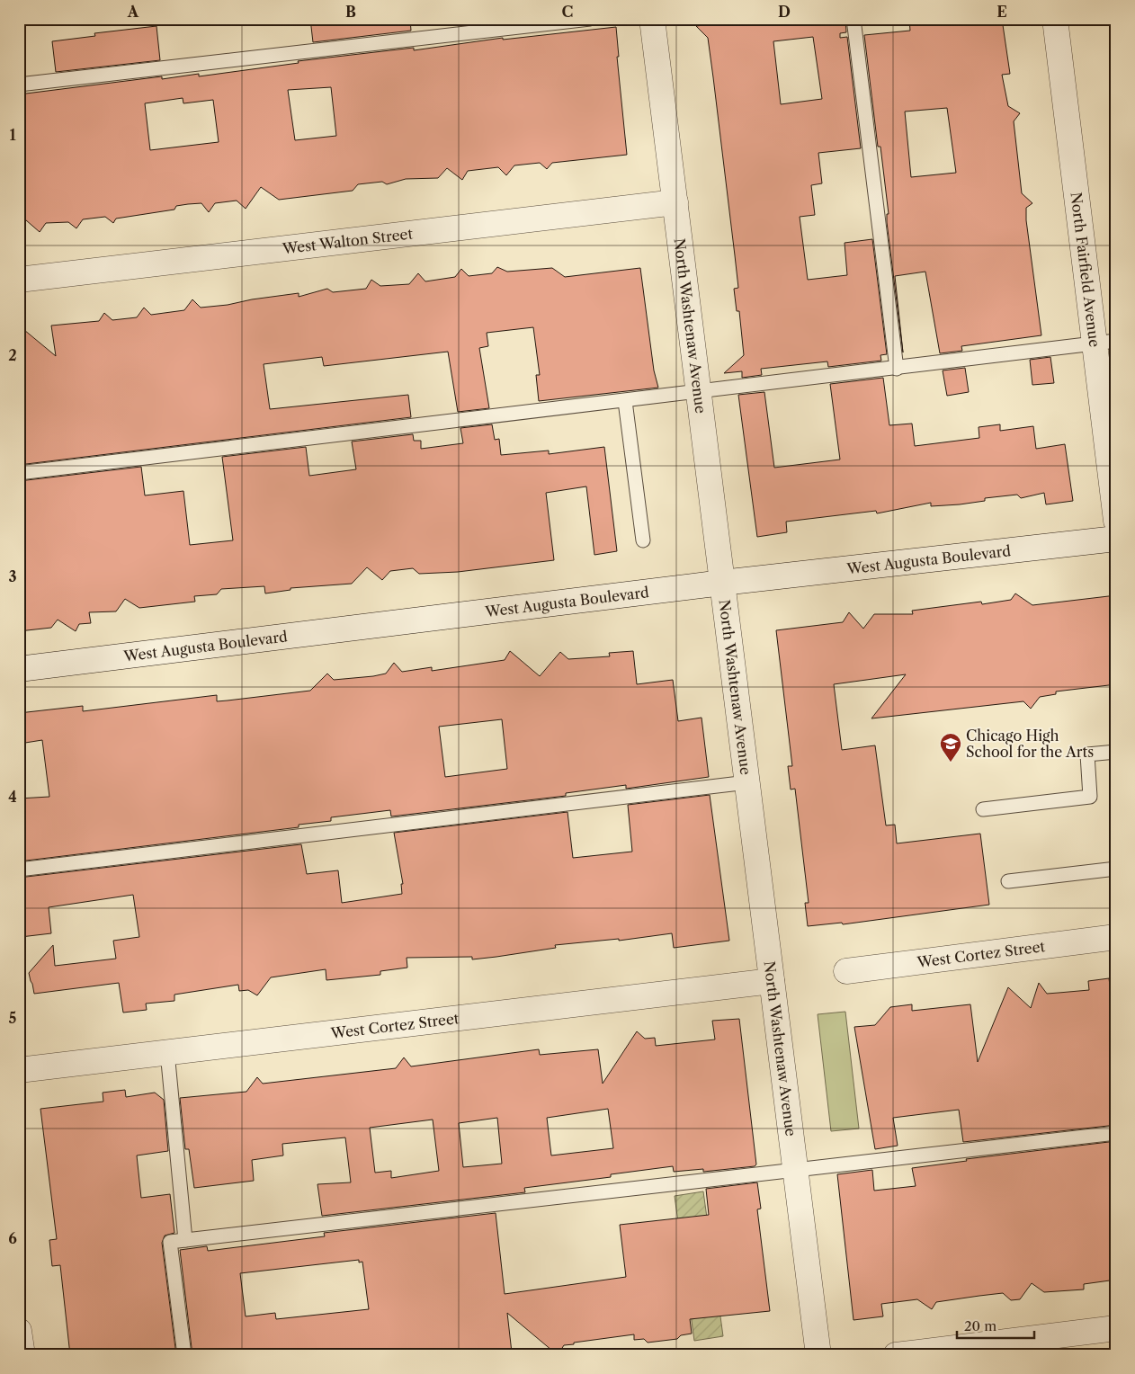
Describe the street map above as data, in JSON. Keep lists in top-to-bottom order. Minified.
{"streets":{"street":["West Walton Street","North Fairfield Avenue","North Washtenaw Avenue","West Augusta Boulevard","West Cortez Street"]},"crossings":[["West Walton Street","North Washtenaw Avenue"],["North Washtenaw Avenue","West Augusta Boulevard"],["North Washtenaw Avenue","West Cortez Street"]],"places":{"school or university":["Chicago High School for the Arts"]},"scale_bar":"20 m","grid":{"columns":["A","B","C","D","E"],"rows":["1","2","3","4","5","6"]}}
